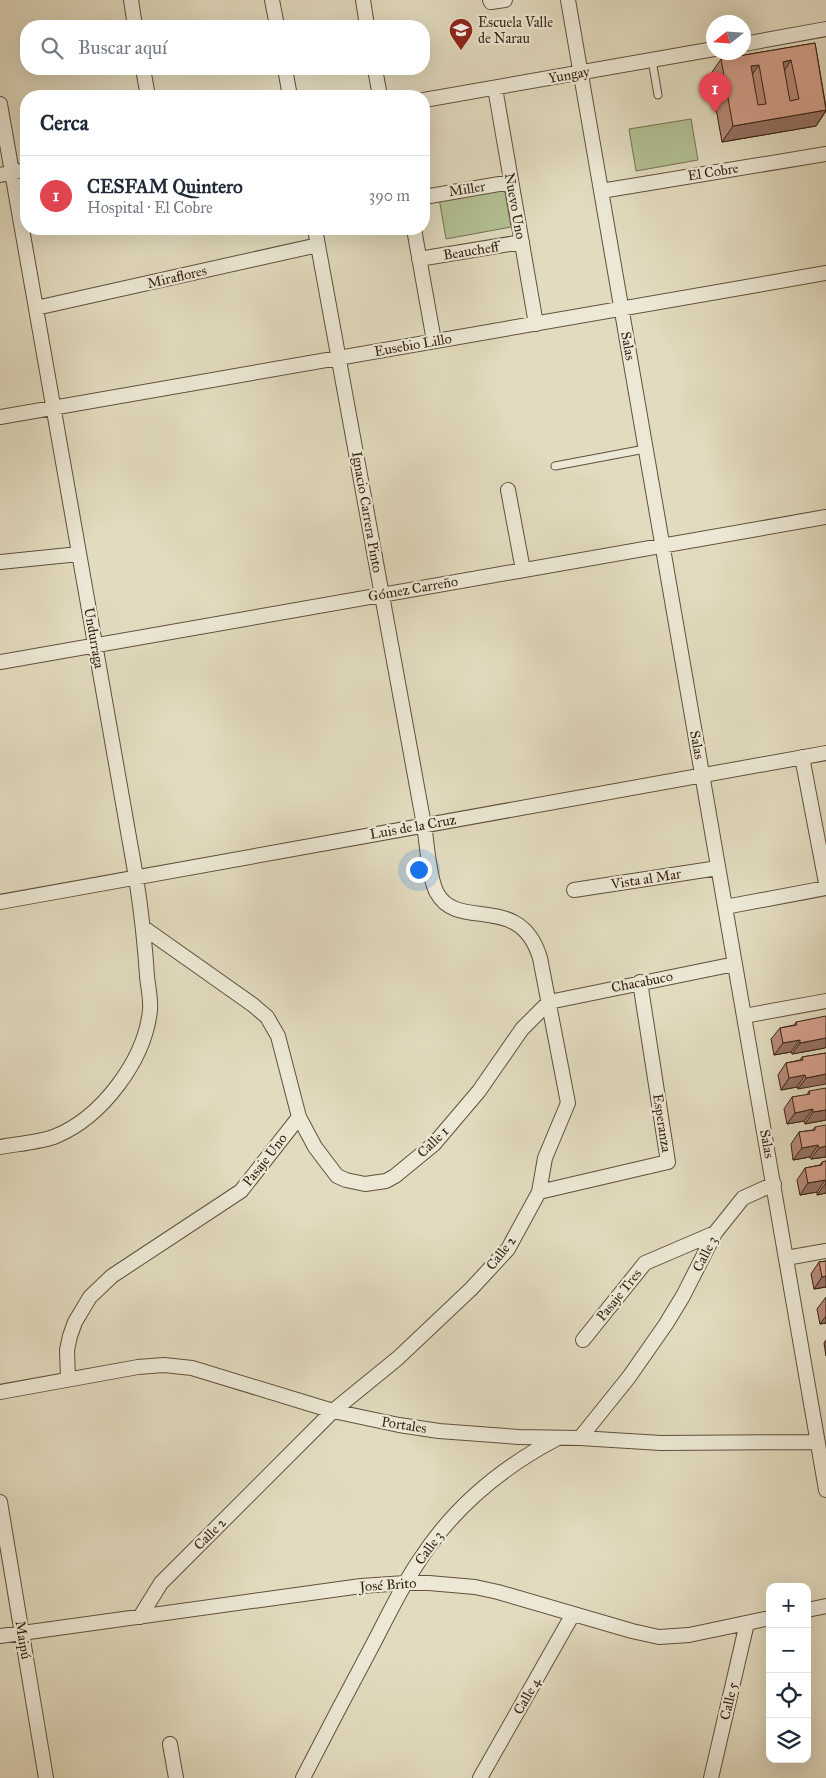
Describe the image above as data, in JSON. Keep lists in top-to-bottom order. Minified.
{"streets":{"street":["Yungay","El Cobre","Miller","Nuevo Uno","Beaucheff","Miraflores","Eusebio Lillo","Salas","Ignacio Carrera Pinto","Gómez Carreño","Undurraga","Luis de la Cruz","Vista al Mar","Chacabuco","Esperanza","Calle 1","Pasaje Uno","Calle 2","Calle 3","Pasaje Tres","Portales","José Brito","Maipú","Calle 4","Calle 5"]},"crossings":[["Yungay","Nuevo Uno"],["Yungay","Salas"],["El Cobre","Salas"],["Miller","Nuevo Uno"],["Nuevo Uno","Beaucheff"],["Nuevo Uno","Eusebio Lillo"],["Miraflores","Ignacio Carrera Pinto"],["Miraflores","Undurraga"],["Eusebio Lillo","Salas"],["Eusebio Lillo","Ignacio Carrera Pinto"],["Eusebio Lillo","Undurraga"],["Salas","Gómez Carreño"],["Salas","Luis de la Cruz"],["Salas","Vista al Mar"],["Salas","Chacabuco"],["Salas","Calle 3"],["Salas","Portales"],["Ignacio Carrera Pinto","Gómez Carreño"],["Ignacio Carrera Pinto","Luis de la Cruz"],["Ignacio Carrera Pinto","Calle 2"],["Gómez Carreño","Undurraga"],["Undurraga","Luis de la Cruz"],["Luis de la Cruz","Calle 2"],["Chacabuco","Esperanza"],["Chacabuco","Calle 1"],["Chacabuco","Calle 2"],["Esperanza","Calle 2"],["Calle 1","Pasaje Uno"],["Calle 1","Calle 2"],["Pasaje Uno","Portales"],["Calle 2","Portales"],["Calle 2","José Brito"],["Calle 3","Pasaje Tres"],["Calle 3","Portales"],["Calle 3","José Brito"],["José Brito","Maipú"],["José Brito","Calle 4"],["José Brito","Calle 5"]],"places":{"school or university":["Escuela Valle de Narau"]},"north":"left","page":{"search":"Buscar aquí","pins":"1","heading":"Cerca","list":[{"mark":"1","name":"CESFAM Quintero","note":"Hospital · El Cobre","value":"390 m"}],"map_buttons":["+","−"]}}
